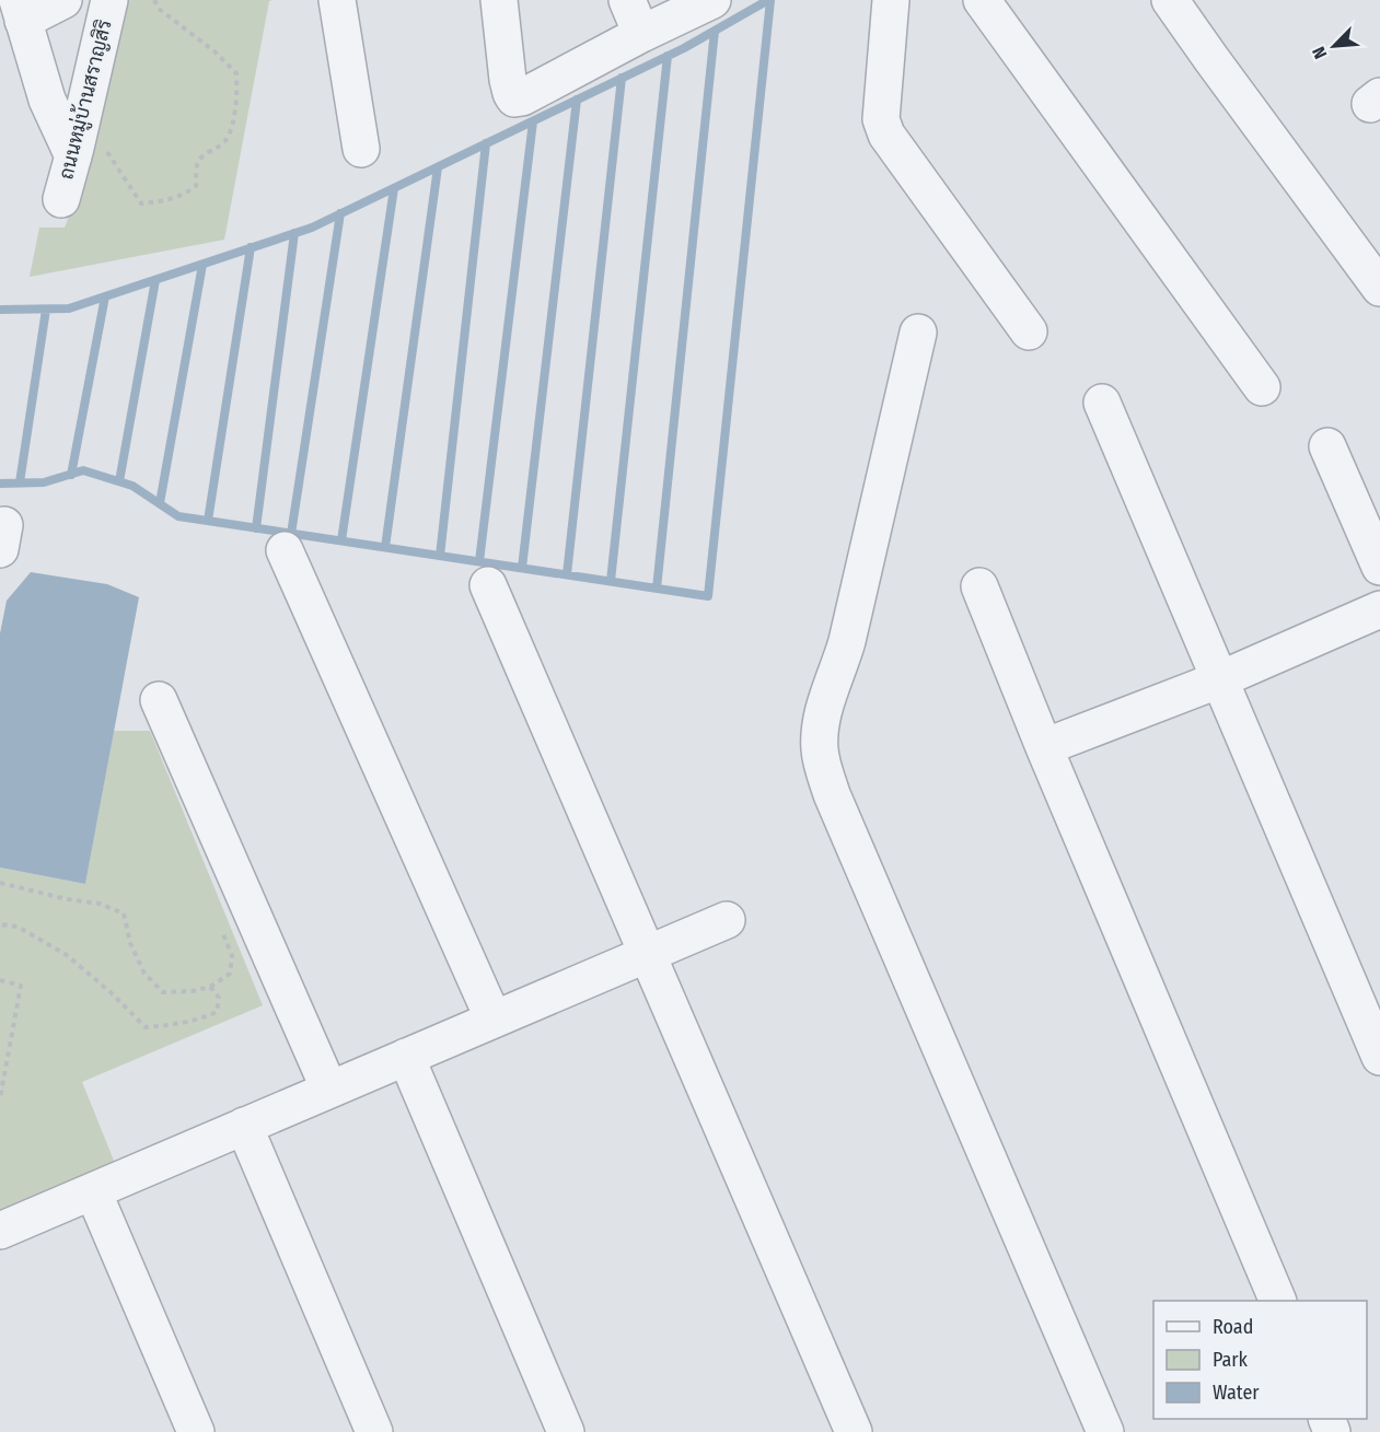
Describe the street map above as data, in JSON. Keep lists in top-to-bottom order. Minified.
{"streets":{"street":["ถนนหมู่บ้านสราญสิริ"]},"legend":["Road","Park","Water"],"north":"bottom left"}
